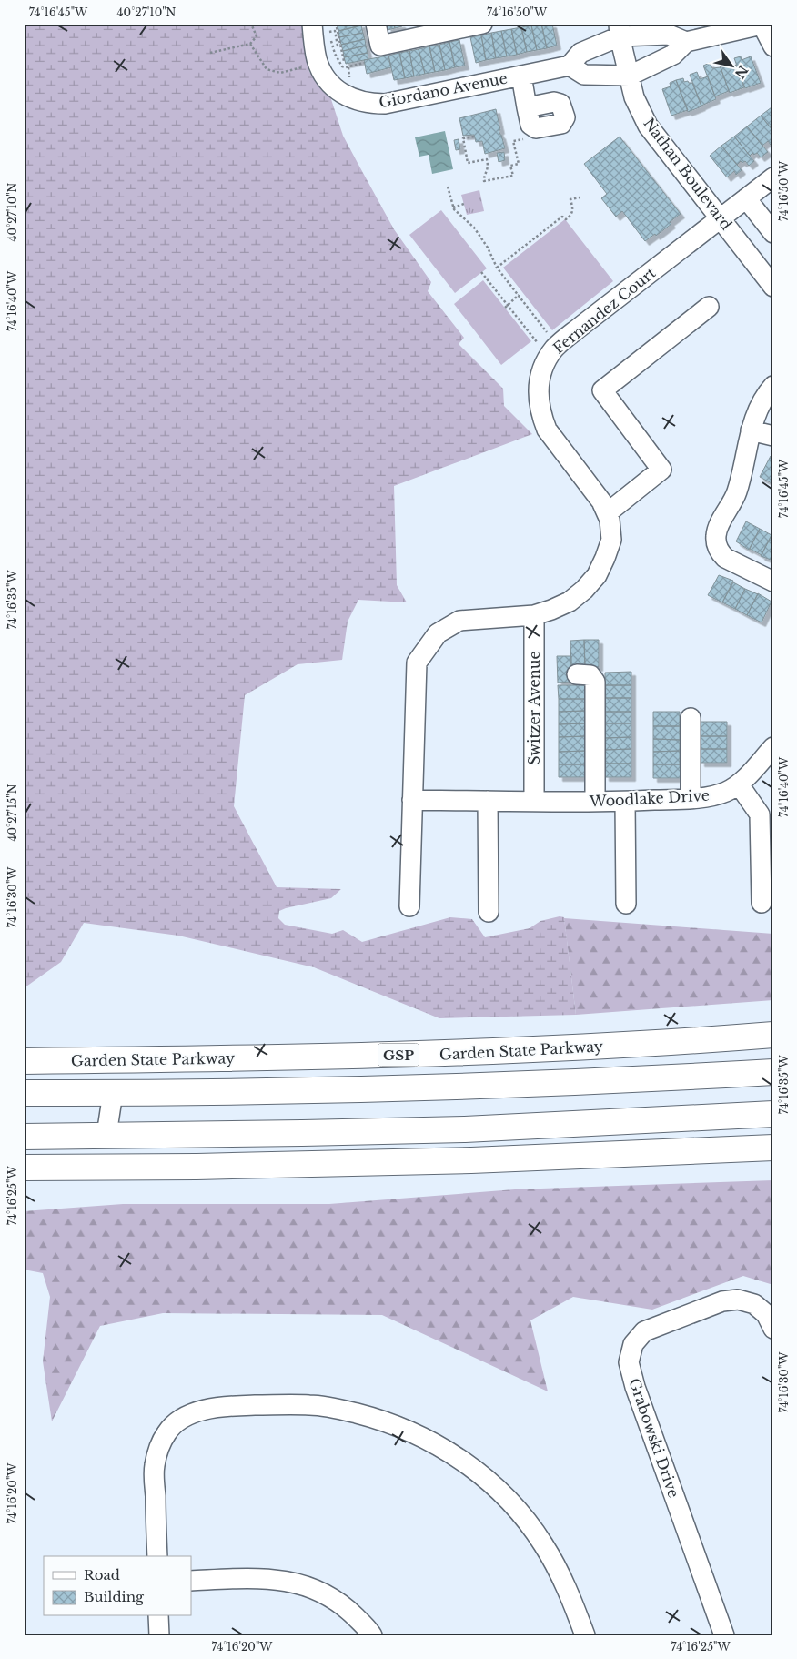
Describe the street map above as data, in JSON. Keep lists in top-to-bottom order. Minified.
{"streets":{"highway":["Garden State Parkway","GSP"],"street":["Giordano Avenue","Nathan Boulevard","Fernandez Court","Switzer Avenue","Woodlake Drive","Grabowski Drive"]},"crossings":[["Nathan Boulevard","Fernandez Court"],["Fernandez Court","Switzer Avenue"],["Fernandez Court","Woodlake Drive"],["Switzer Avenue","Woodlake Drive"]],"legend":["Road","Building"],"north":"bottom right","coordinates":["74°16'45\"W","40°27'10\"N","74°16'50\"W","74°16'40\"W","74°16'35\"W","40°27'15\"N","74°16'30\"W","74°16'25\"W","74°16'20\"W"]}
